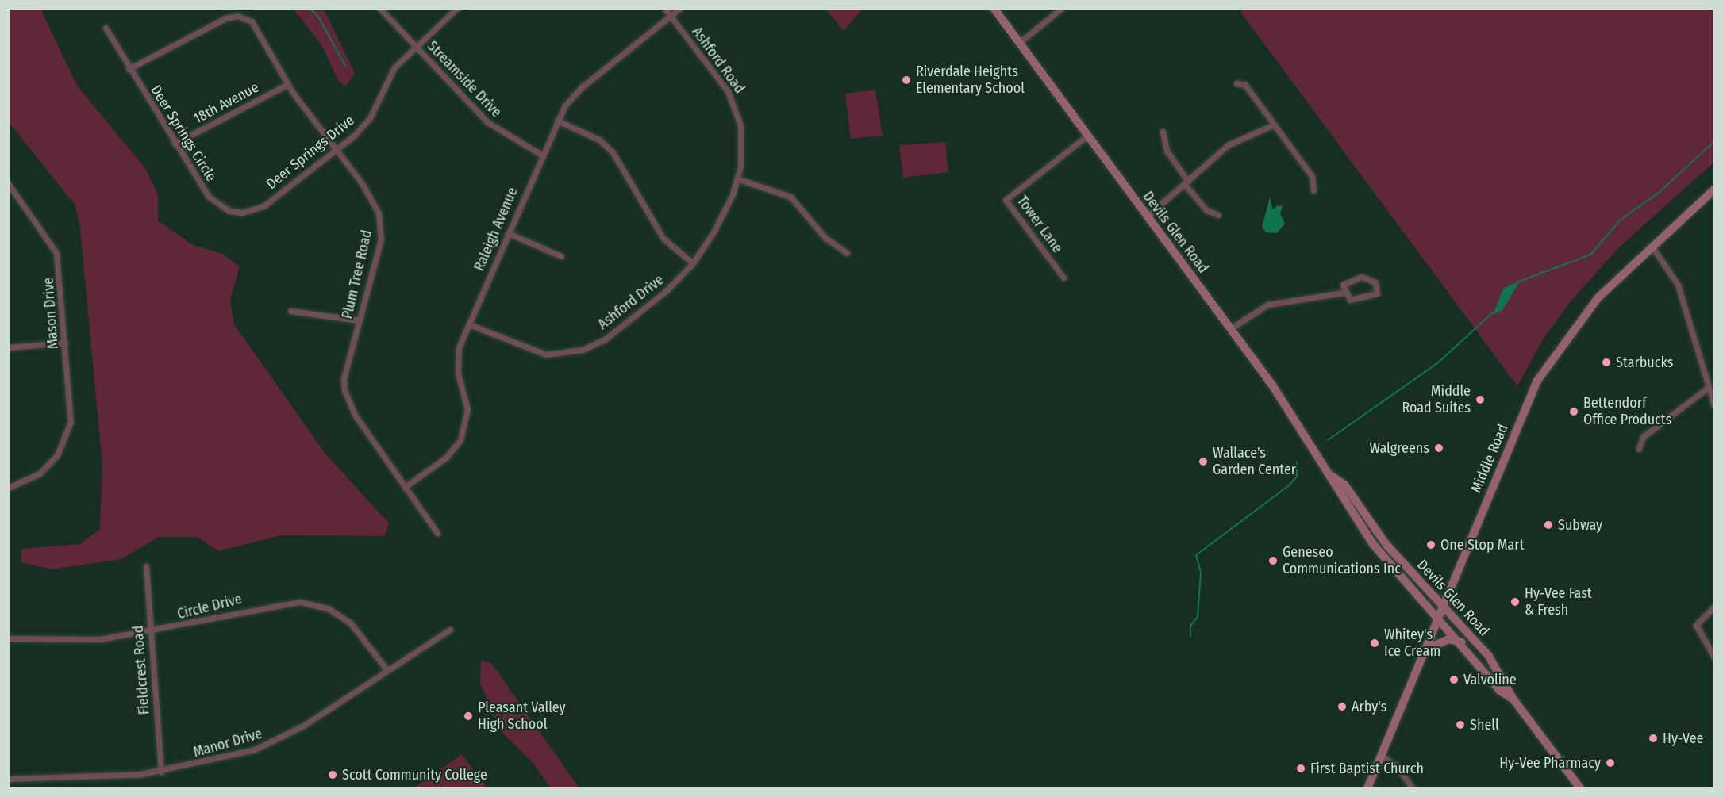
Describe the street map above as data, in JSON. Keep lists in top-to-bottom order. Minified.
{"streets":{"main road":["Devils Glen Road","Middle Road"],"street":["Ashford Road","Streamside Drive","18th Avenue","Deer Springs Circle","Deer Springs Drive","Tower Lane","Raleigh Avenue","Plum Tree Road","Ashford Drive","Mason Drive","Circle Drive","Fieldcrest Road","Manor Drive"]},"crossings":[["Ashford Road","Raleigh Avenue"],["Ashford Road","Ashford Drive"],["Streamside Drive","Deer Springs Drive"],["Streamside Drive","Raleigh Avenue"],["18th Avenue","Deer Springs Circle"],["18th Avenue","Plum Tree Road"],["Deer Springs Circle","Deer Springs Drive"],["Deer Springs Circle","Plum Tree Road"],["Deer Springs Drive","Plum Tree Road"],["Tower Lane","Devils Glen Road"],["Raleigh Avenue","Plum Tree Road"],["Raleigh Avenue","Ashford Drive"],["Devils Glen Road","Middle Road"],["Circle Drive","Fieldcrest Road"],["Circle Drive","Manor Drive"],["Fieldcrest Road","Manor Drive"]],"places":["Riverdale Heights Elementary School","Starbucks","Middle Road Suites","Bettendorf Office Products","Walgreens","Wallace's Garden Center","Subway","One Stop Mart","Geneseo Communications Inc","Hy-Vee Fast & Fresh","Whitey's Ice Cream","Valvoline","Arby's","Pleasant Valley High School","Shell","Hy-Vee","Hy-Vee Pharmacy","First Baptist Church","Scott Community College"]}
